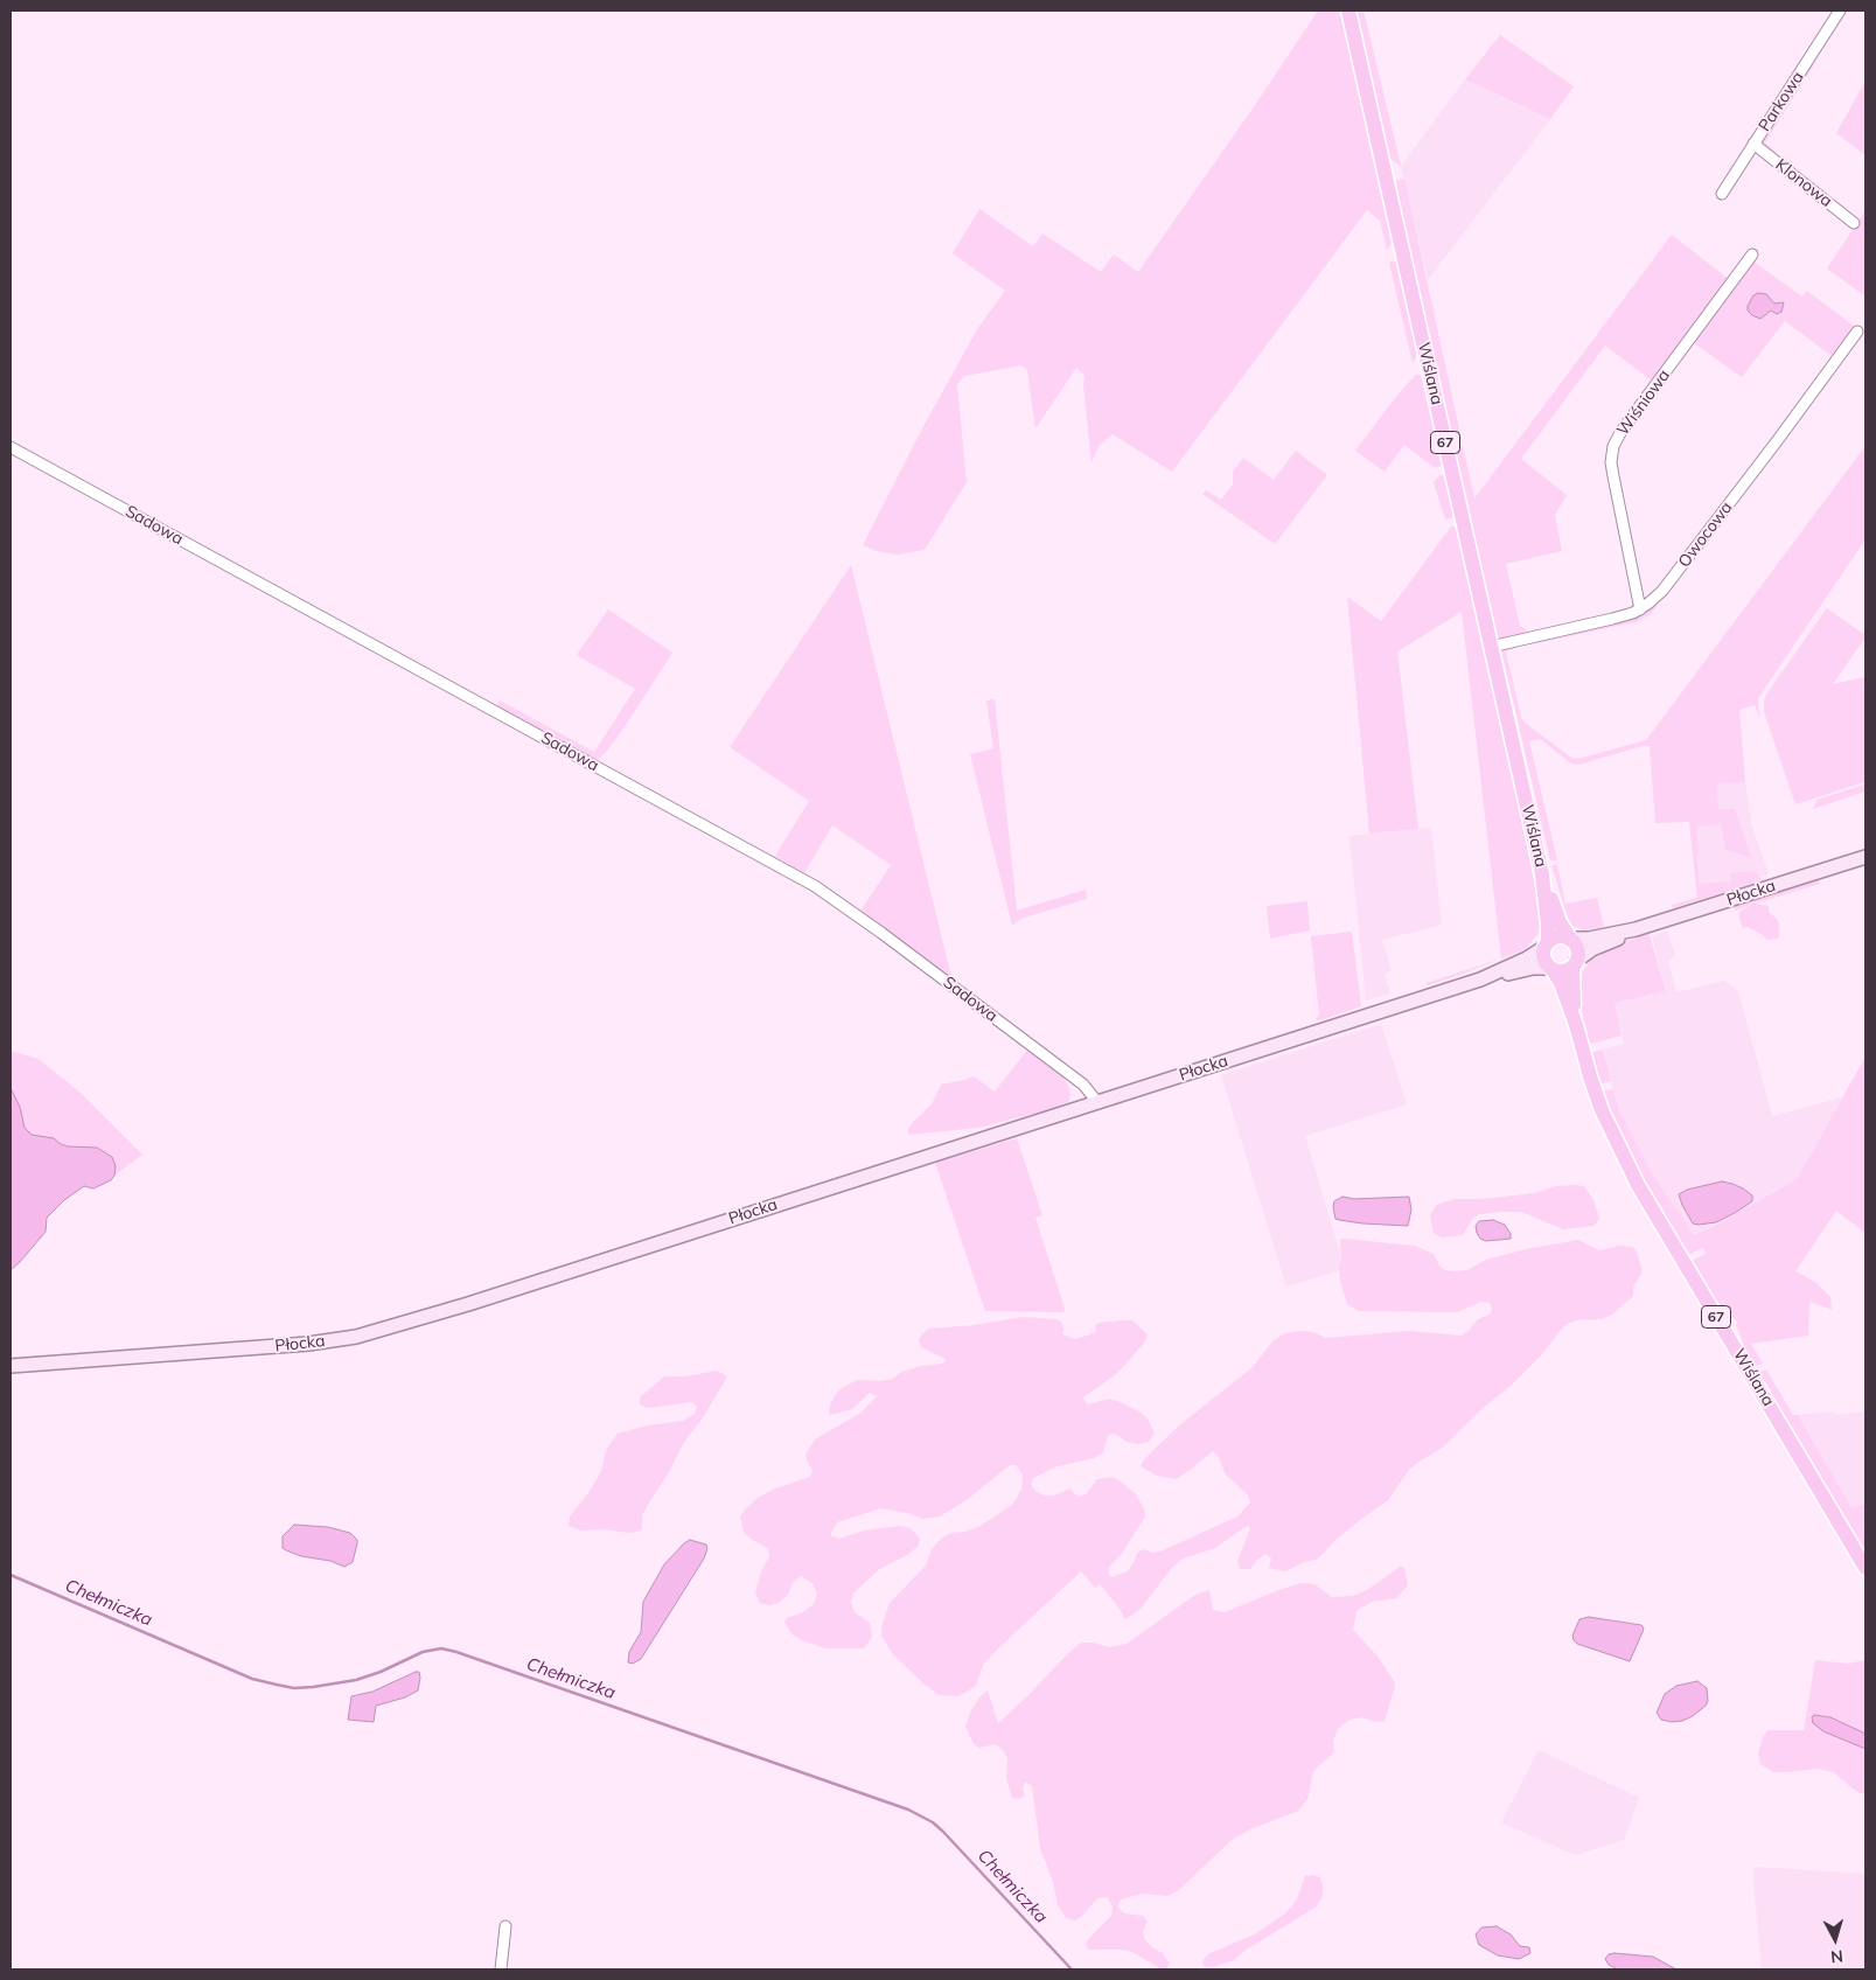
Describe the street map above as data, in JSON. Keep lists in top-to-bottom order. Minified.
{"streets":{"main road":["Wiślana","67","Płocka"],"street":["Parkowa","Klonowa","Wiśniowa","Sadowa","Owocowa"]},"crossings":[["Parkowa","Klonowa"],["Wiślana","67"],["Wiślana","Owocowa"],["Wiślana","Płocka"],["Wiśniowa","Owocowa"],["67","Płocka"],["Sadowa","Płocka"]],"water":["Chełmiczka"],"north":"bottom"}
